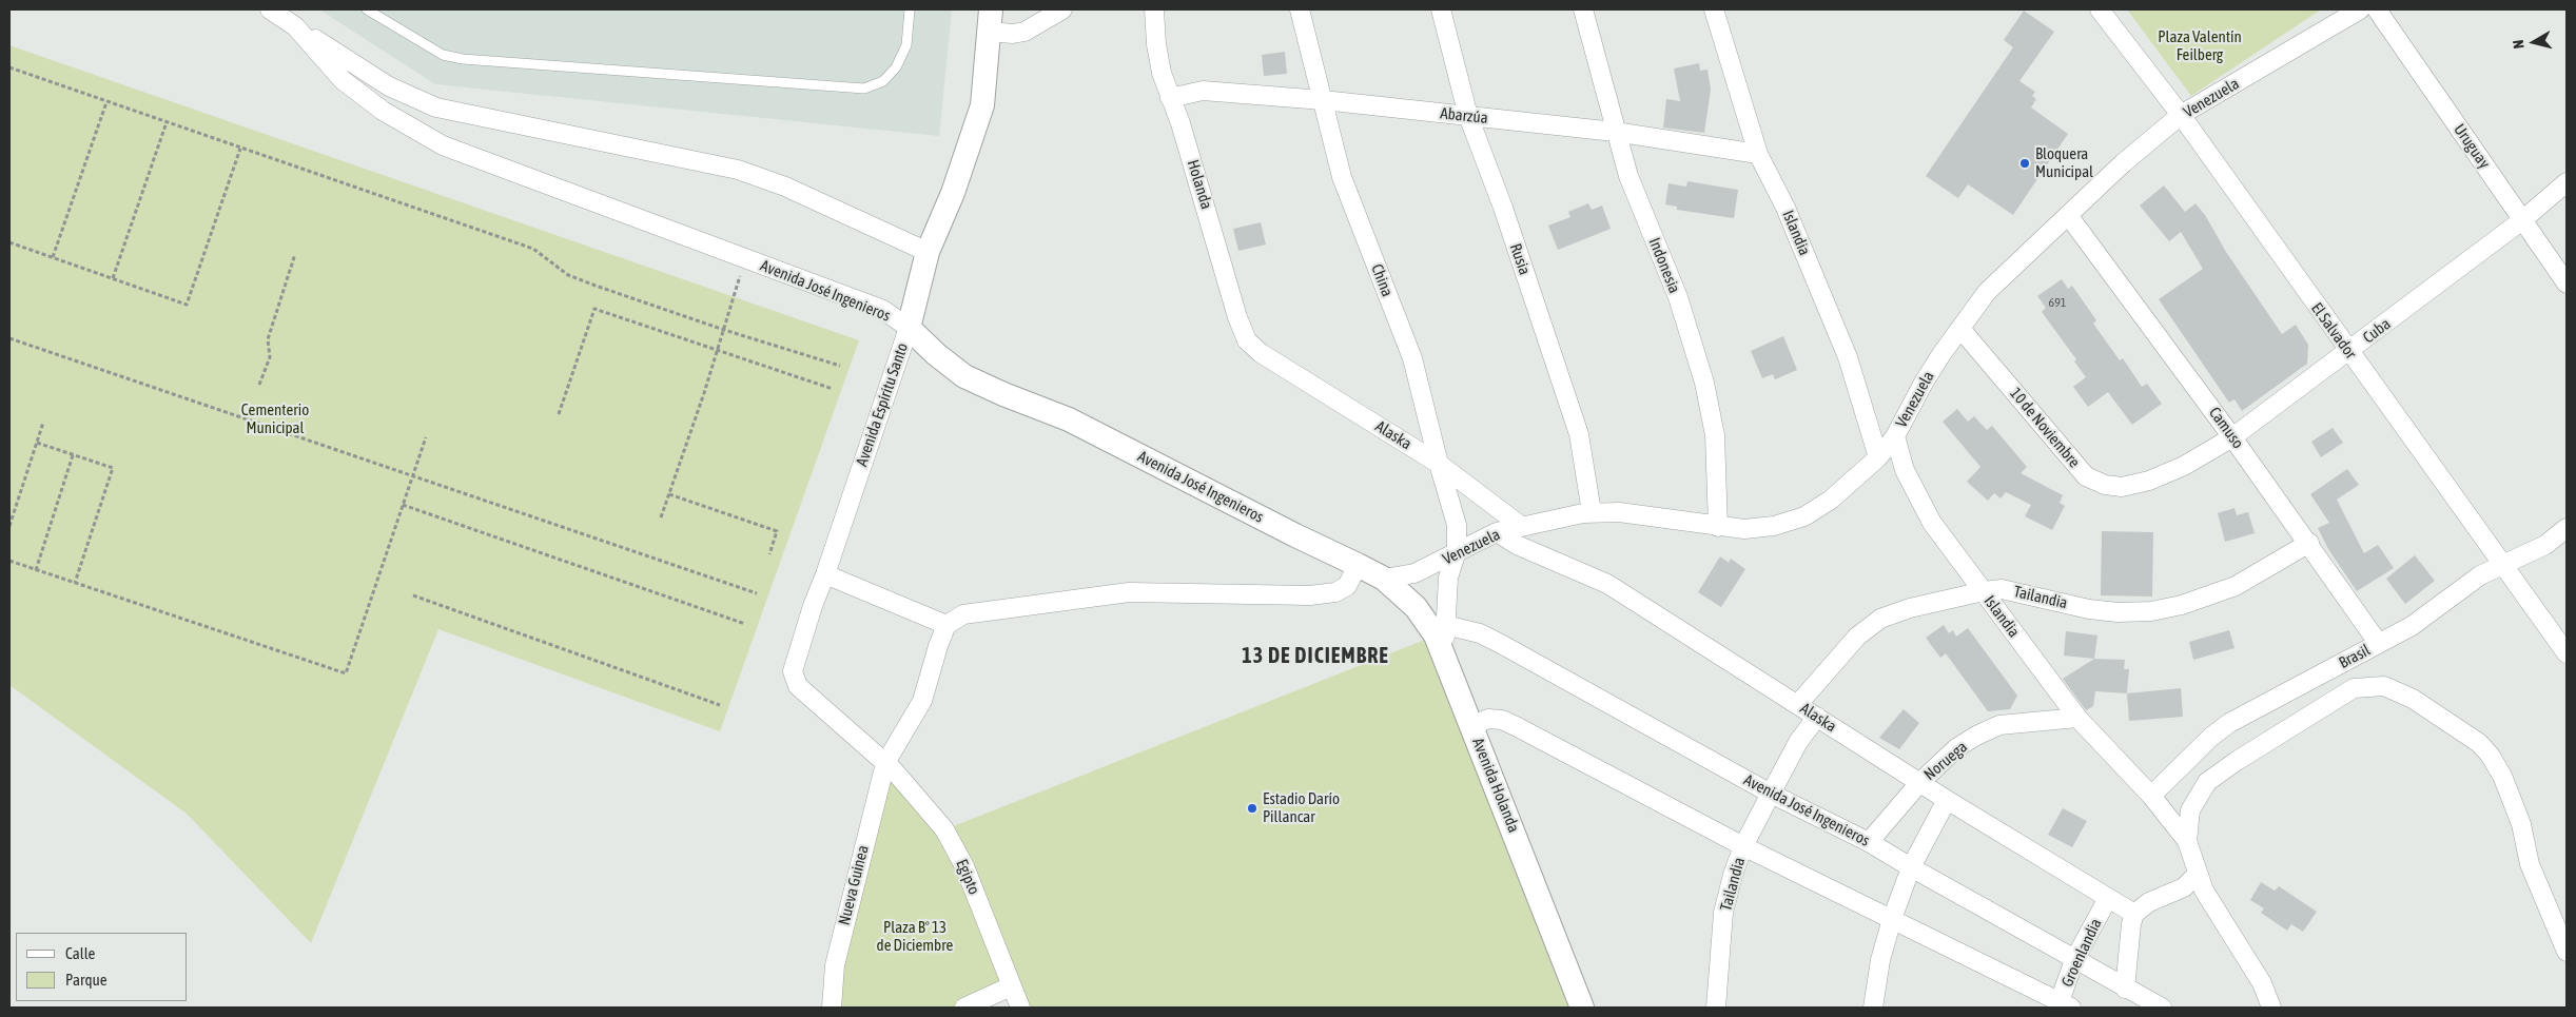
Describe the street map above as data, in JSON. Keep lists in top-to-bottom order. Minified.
{"streets":{"street":["Venezuela","Abarzúa","Uruguay","Holanda","Islandia","Rusia","Indonesia","China","Avenida José Ingenieros","El Salvador","Cuba","Avenida Espíritu Santo","10 de Noviembre","Camuso","Alaska","Tailandia","Brasil","Noruega","Avenida Holanda","Egipto","Nueva Guinea","Groenlandia"]},"crossings":[["Venezuela","Islandia"],["Venezuela","Rusia"],["Venezuela","Indonesia"],["Venezuela","China"],["Venezuela","Avenida José Ingenieros"],["Venezuela","El Salvador"],["Venezuela","10 de Noviembre"],["Venezuela","Camuso"],["Venezuela","Alaska"],["Venezuela","Avenida Holanda"],["Abarzúa","Holanda"],["Abarzúa","Islandia"],["Abarzúa","Rusia"],["Abarzúa","Indonesia"],["Abarzúa","China"],["Uruguay","Cuba"],["Holanda","Alaska"],["Islandia","Tailandia"],["Islandia","Brasil"],["Islandia","Noruega"],["China","Avenida José Ingenieros"],["China","Alaska"],["China","Avenida Holanda"],["Avenida José Ingenieros","Avenida Espíritu Santo"],["Avenida José Ingenieros","Tailandia"],["Avenida José Ingenieros","Noruega"],["Avenida José Ingenieros","Avenida Holanda"],["Avenida José Ingenieros","Groenlandia"],["El Salvador","Cuba"],["El Salvador","Brasil"],["Cuba","10 de Noviembre"],["Cuba","Camuso"],["Avenida Espíritu Santo","Egipto"],["Avenida Espíritu Santo","Nueva Guinea"],["Camuso","Tailandia"],["Camuso","Brasil"],["Alaska","Tailandia"],["Alaska","Noruega"],["Alaska","Groenlandia"],["Egipto","Nueva Guinea"]],"districts":["13 DE DICIEMBRE"],"parks":["Plaza Valentín Feilberg","Cementerio Municipal","Plaza B° 13 de Diciembre"],"places":["Bloquera Municipal","Estadio Darío Pillancar"],"house_numbers":["691"],"legend":["Calle","Parque"],"north":"left"}
